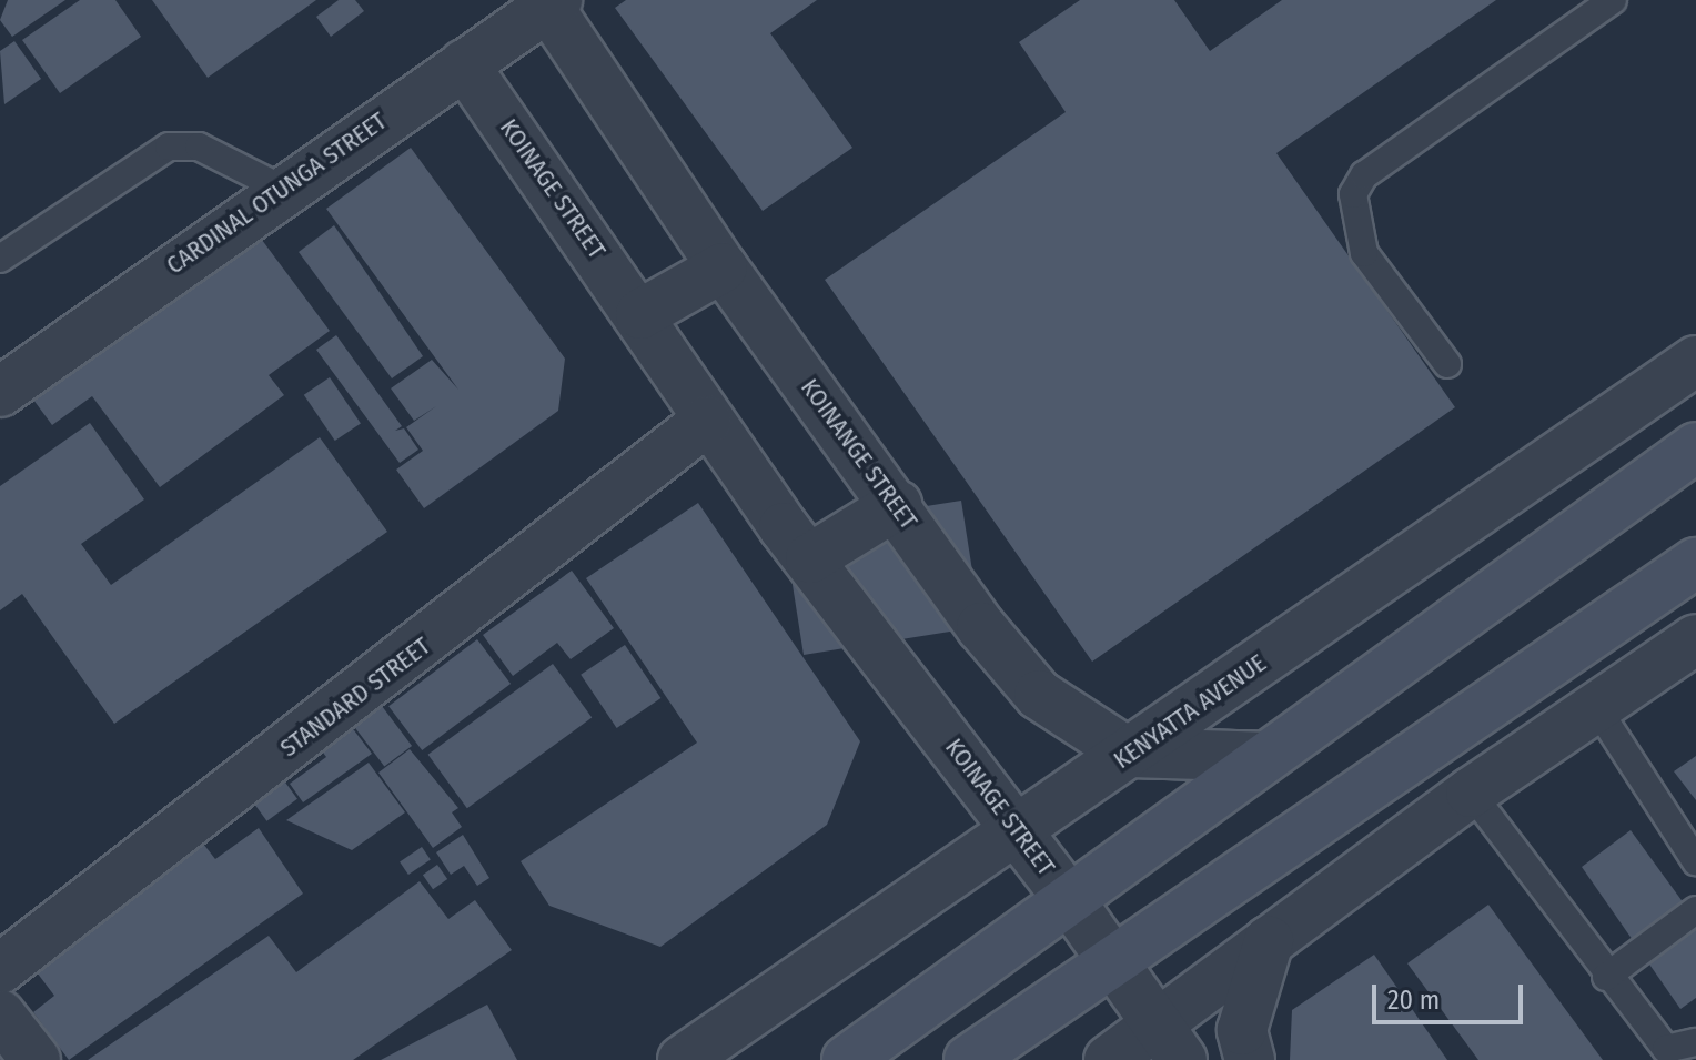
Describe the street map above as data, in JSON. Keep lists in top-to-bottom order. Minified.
{"streets":{"street":["KOINAGE STREET","CARDINAL OTUNGA STREET","KOINANGE STREET","STANDARD STREET","KENYATTA AVENUE"]},"crossings":[["KOINAGE STREET","CARDINAL OTUNGA STREET"],["KOINAGE STREET","STANDARD STREET"],["KOINAGE STREET","KENYATTA AVENUE"],["CARDINAL OTUNGA STREET","KOINANGE STREET"],["KOINANGE STREET","KENYATTA AVENUE"]],"scale_bar":"20 m"}
